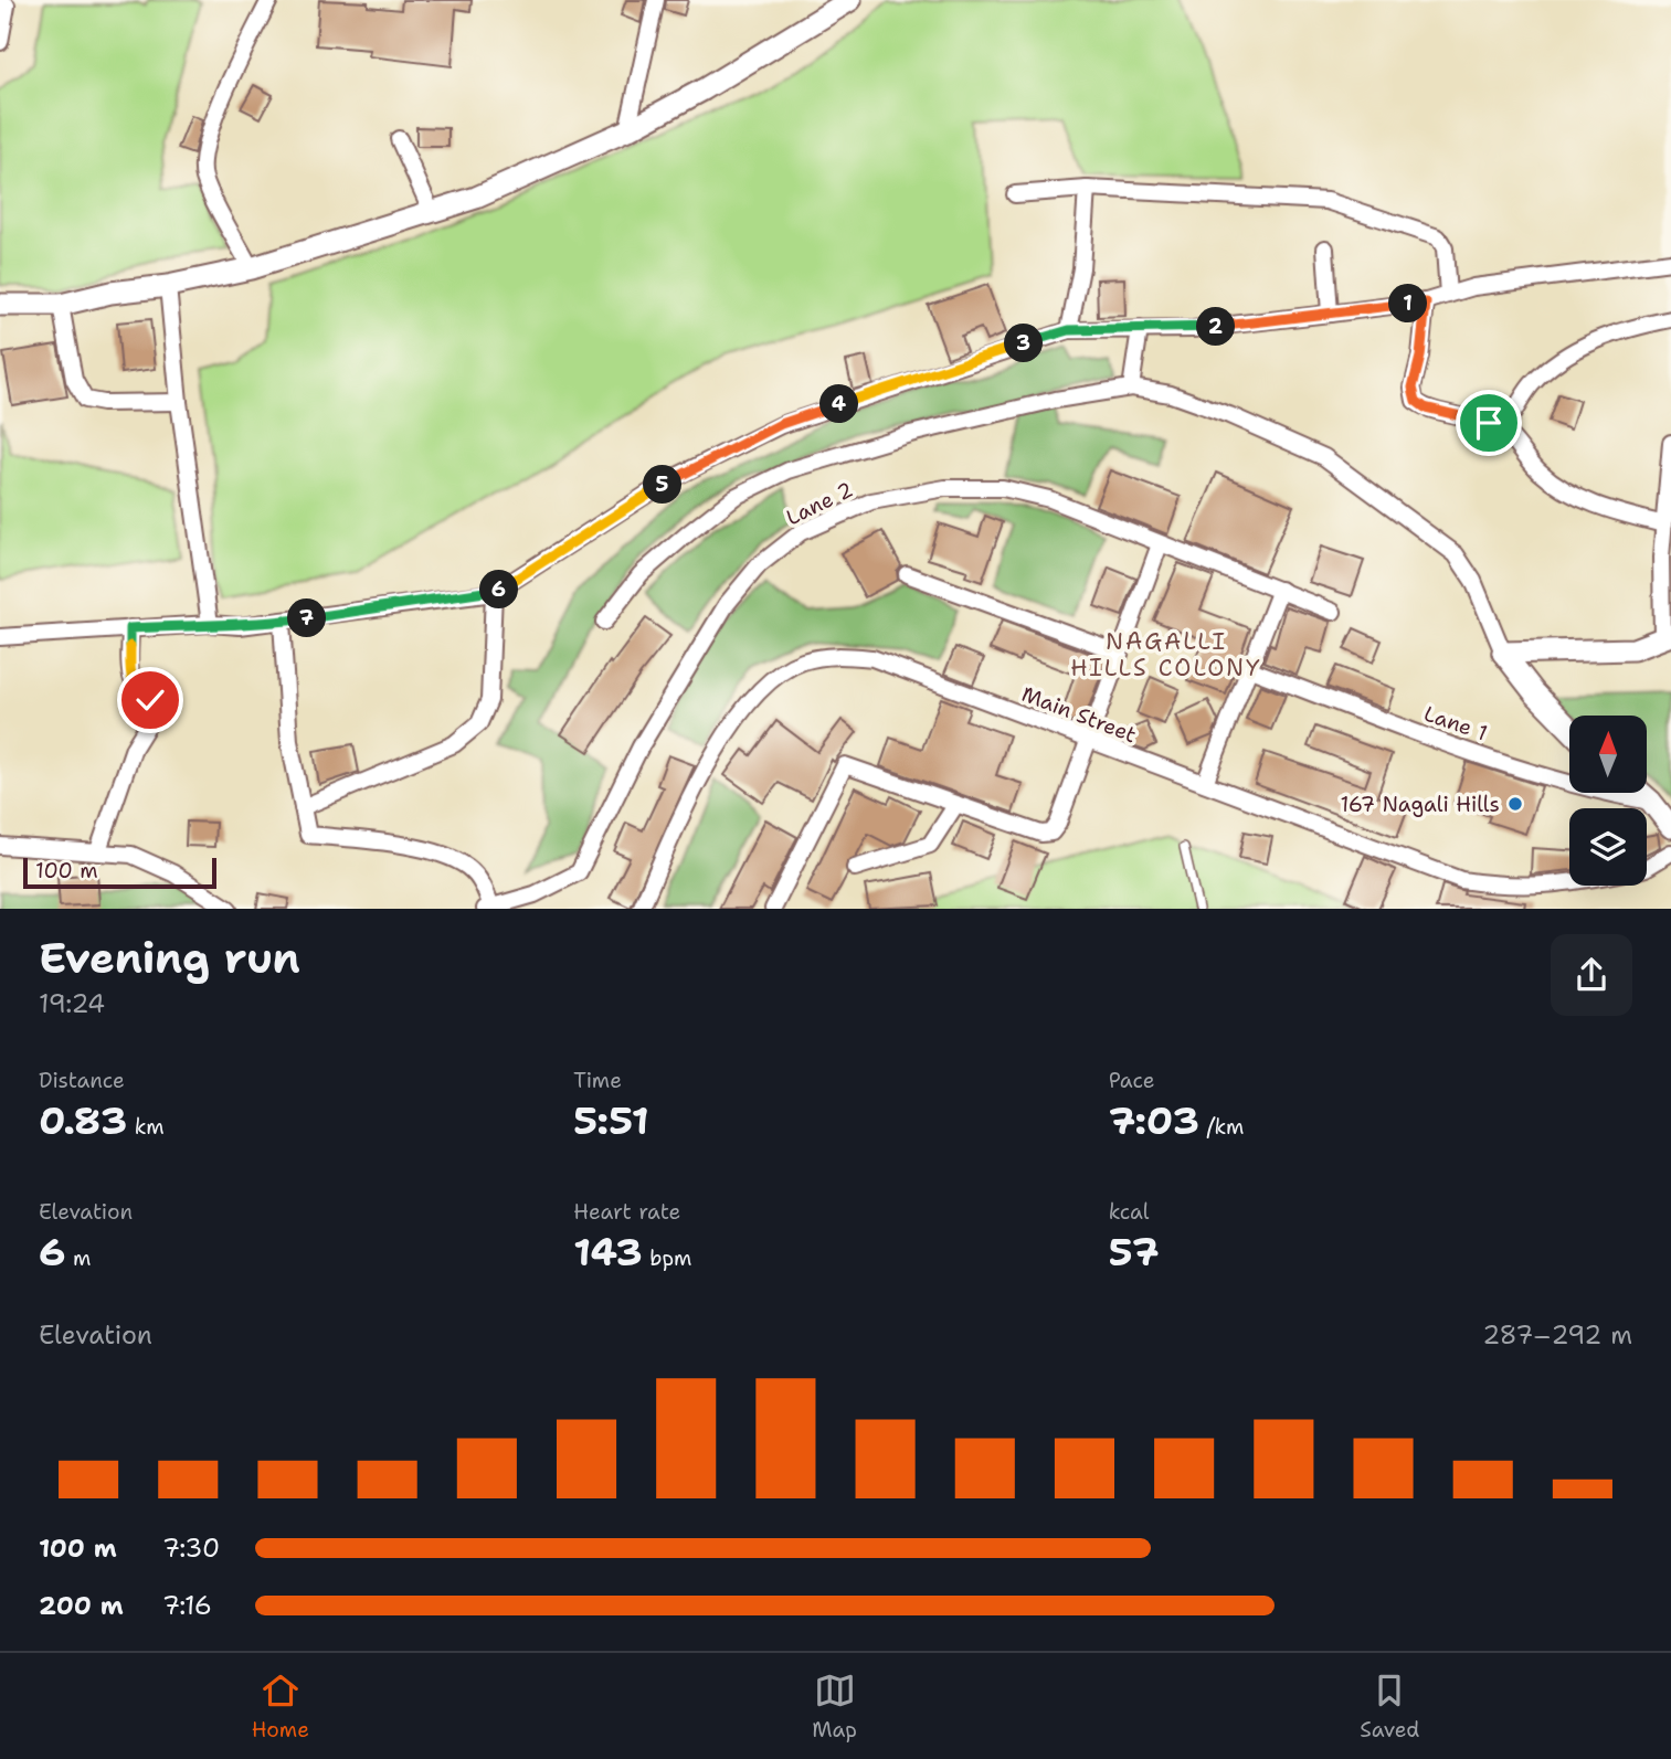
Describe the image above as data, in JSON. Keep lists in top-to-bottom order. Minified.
{"streets":{"street":["Lane 2","Main Street","Lane 1"]},"districts":["NAGALLI HILLS COLONY"],"places":["167 Nagali Hills"],"scale_bar":"100 m","north":"top","page":{"pins":["1","2","3","4","5","6","7"],"scale":"100 m","heading":["Evening run","19:24"],"stats":[["Distance","0.83 km"],["Time","5:51"],["Pace","7:03 /km"],["Elevation","6 m"],["Heart rate","143 bpm"],["kcal","57"]],"chart":["Elevation","287–292 m"],"list":[{"name":"100 m","note":"7:30"},{"name":"200 m","note":"7:16"}],"tabs":["Home","Map","Saved"]}}
